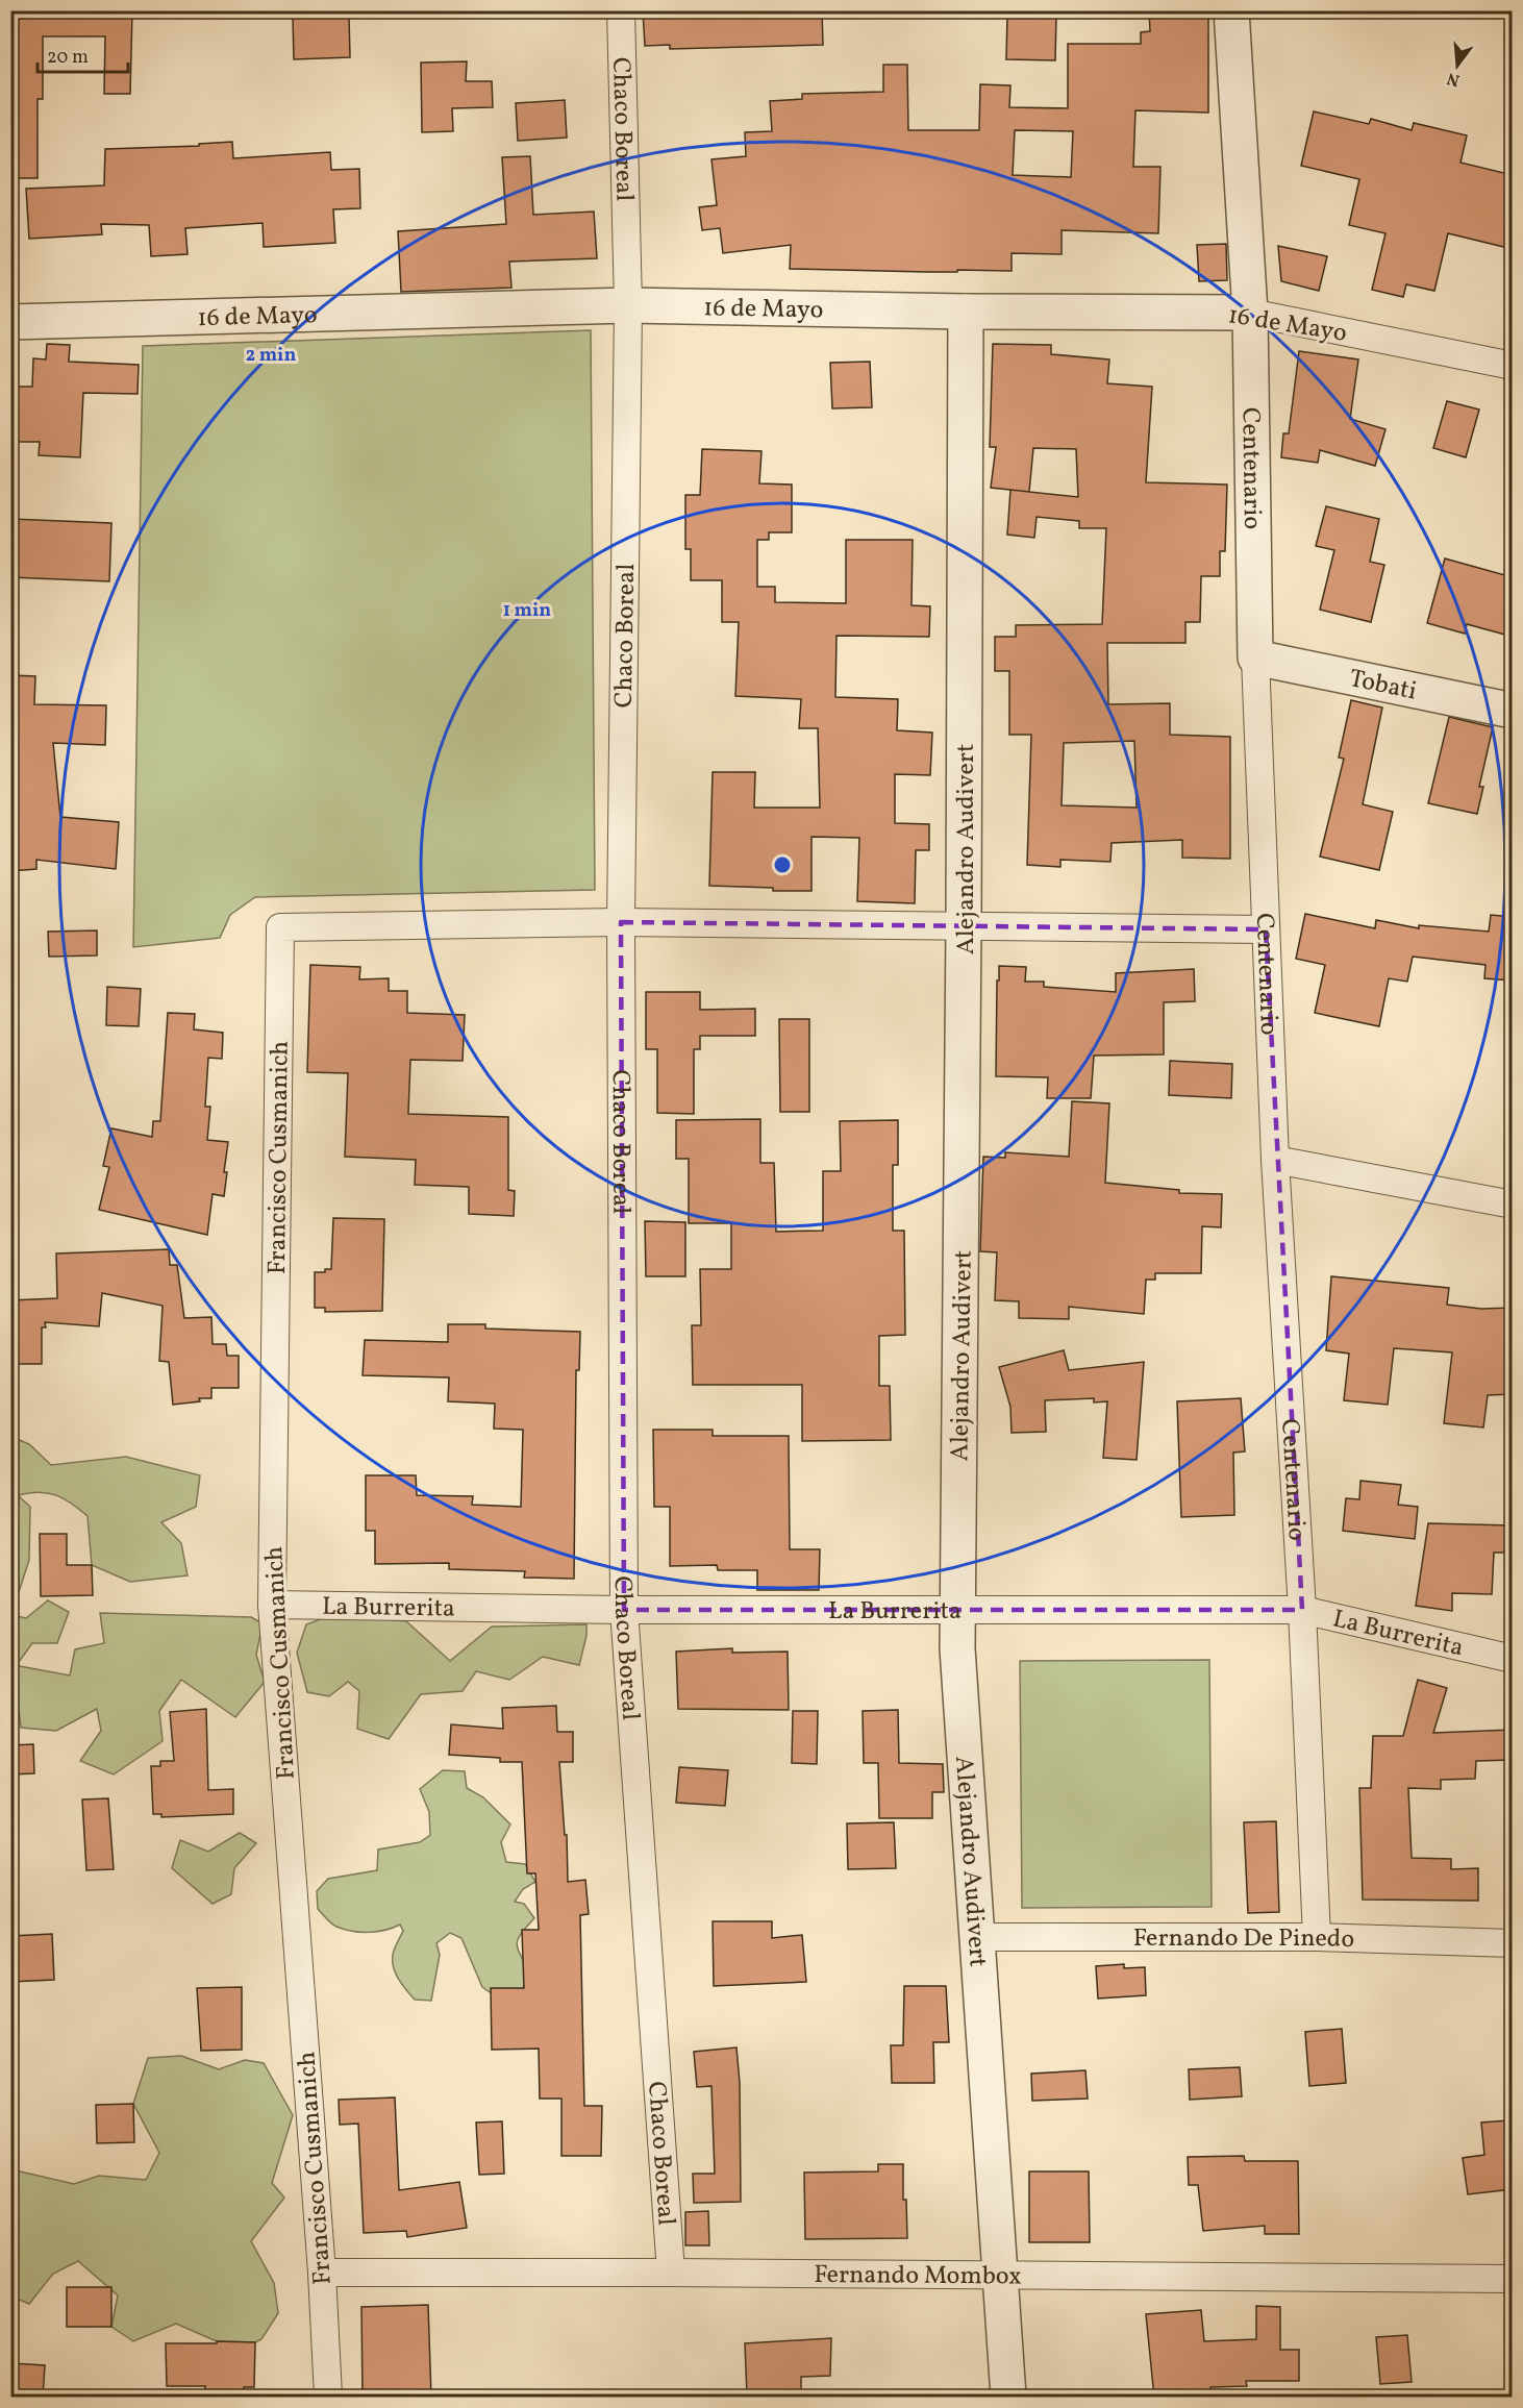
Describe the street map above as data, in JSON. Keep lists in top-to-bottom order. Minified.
{"streets":{"street":["Chaco Boreal","16 de Mayo","Centenario","Tobati","Alejandro Audivert","Francisco Cusmanich","La Burrerita","Fernando De Pinedo","Fernando Mombox"]},"crossings":[["Chaco Boreal","16 de Mayo"],["Chaco Boreal","Francisco Cusmanich"],["Chaco Boreal","La Burrerita"],["Chaco Boreal","Fernando Mombox"],["16 de Mayo","Centenario"],["16 de Mayo","Alejandro Audivert"],["Centenario","Tobati"],["Centenario","La Burrerita"],["Centenario","Fernando De Pinedo"],["Alejandro Audivert","La Burrerita"],["Alejandro Audivert","Fernando De Pinedo"],["Alejandro Audivert","Fernando Mombox"],["Francisco Cusmanich","La Burrerita"],["Francisco Cusmanich","Fernando Mombox"]],"scale_bar":"20 m","north":"bottom","rings":["2 min","1 min"]}
